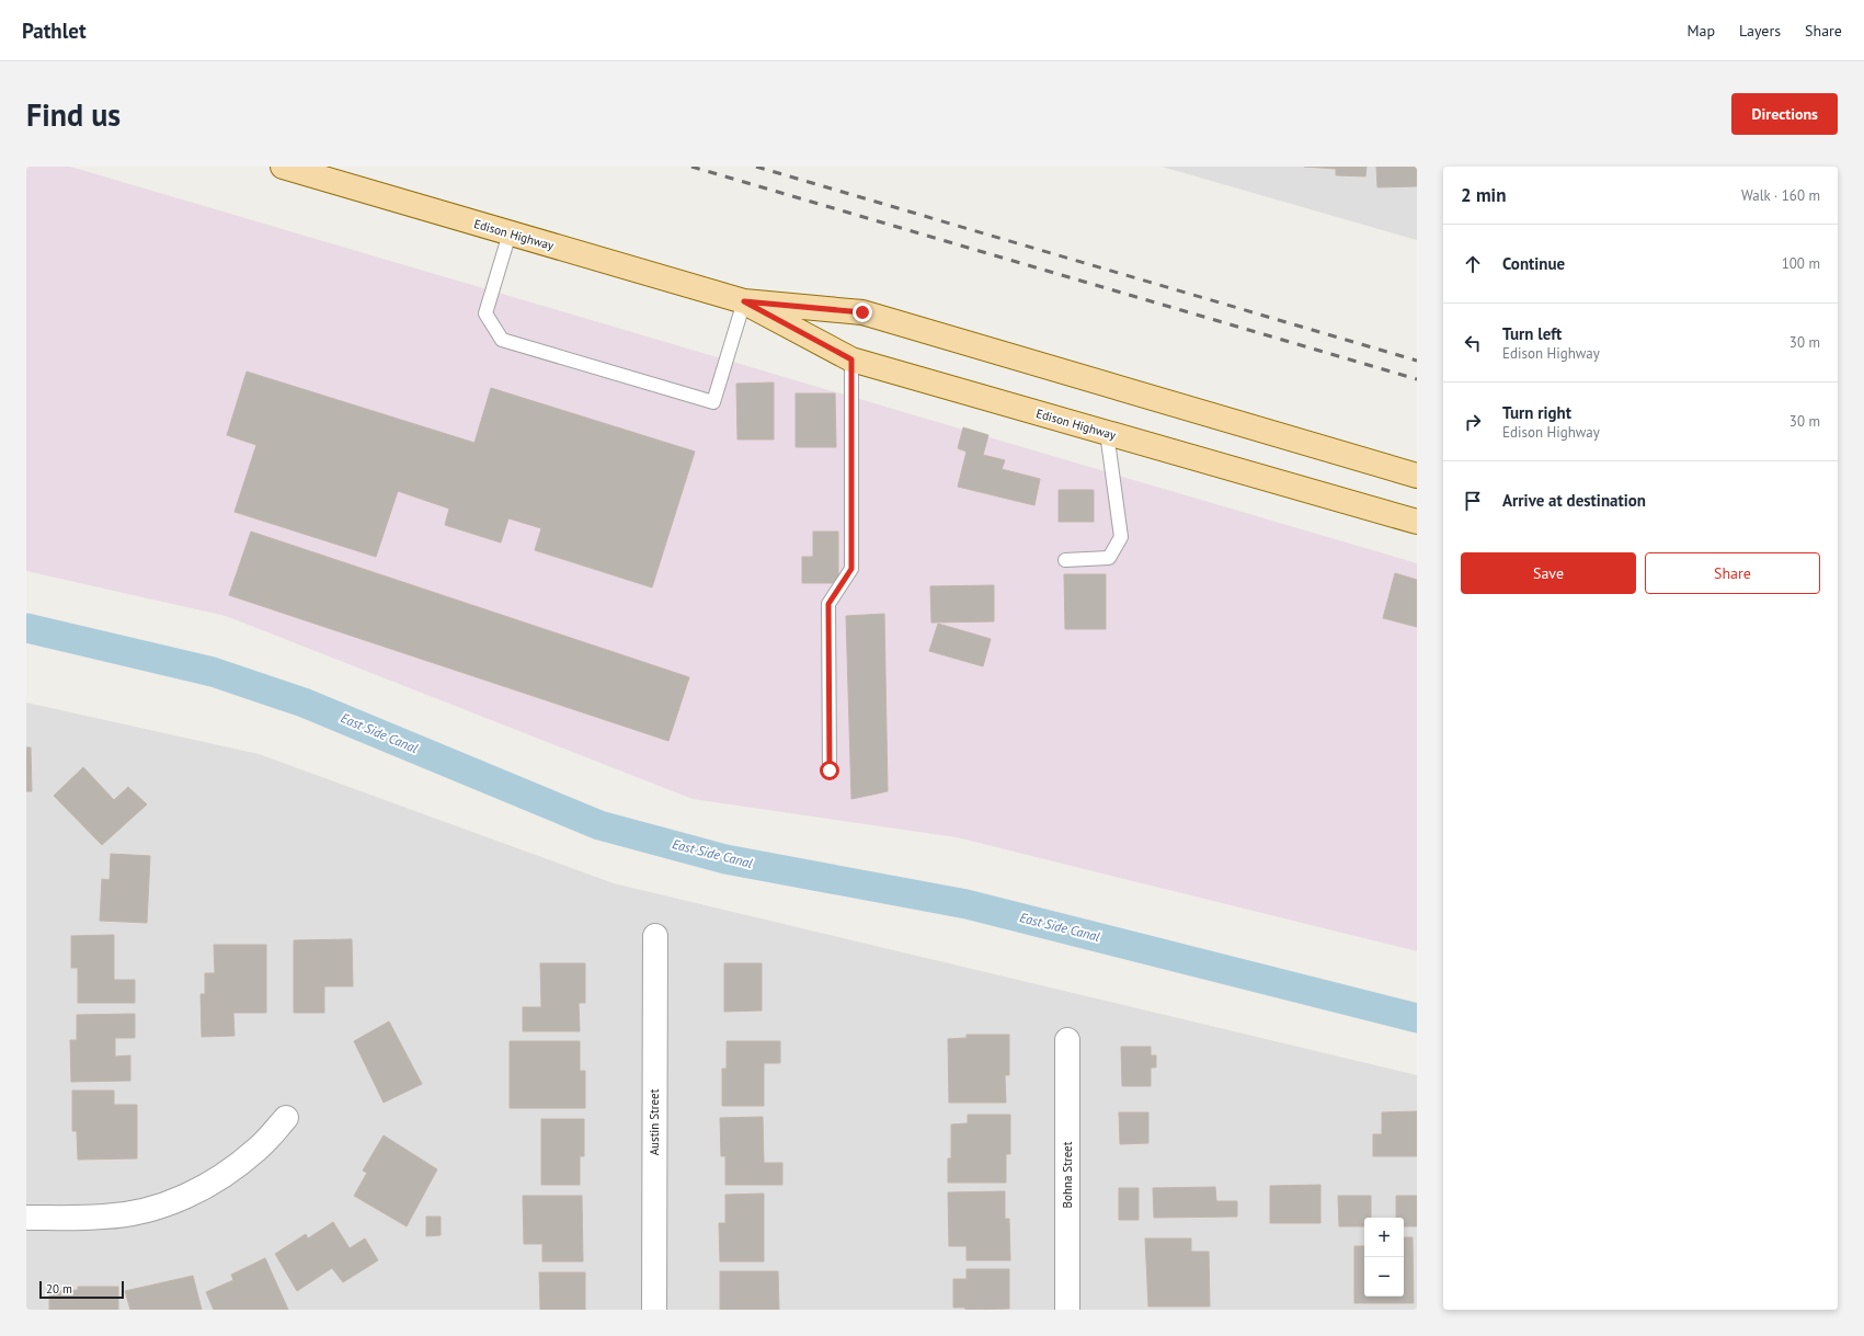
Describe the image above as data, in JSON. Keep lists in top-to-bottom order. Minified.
{"streets":{"main road":["Edison Highway"],"street":["Austin Street","Bohna Street"]},"water":["East Side Canal"],"scale_bar":"20 m","page":{"header":"Pathlet","nav":["Map","Layers","Share"],"buttons":["Directions",["Save","Share"]],"title":"Find us","heading":["2 min","Walk · 160 m"],"list":[["Continue","100 m"],["Turn left","Edison Highway","30 m"],["Turn right","Edison Highway","30 m"],"Arrive at destination"],"map_buttons":["+","−"],"scale":"20 m"}}
